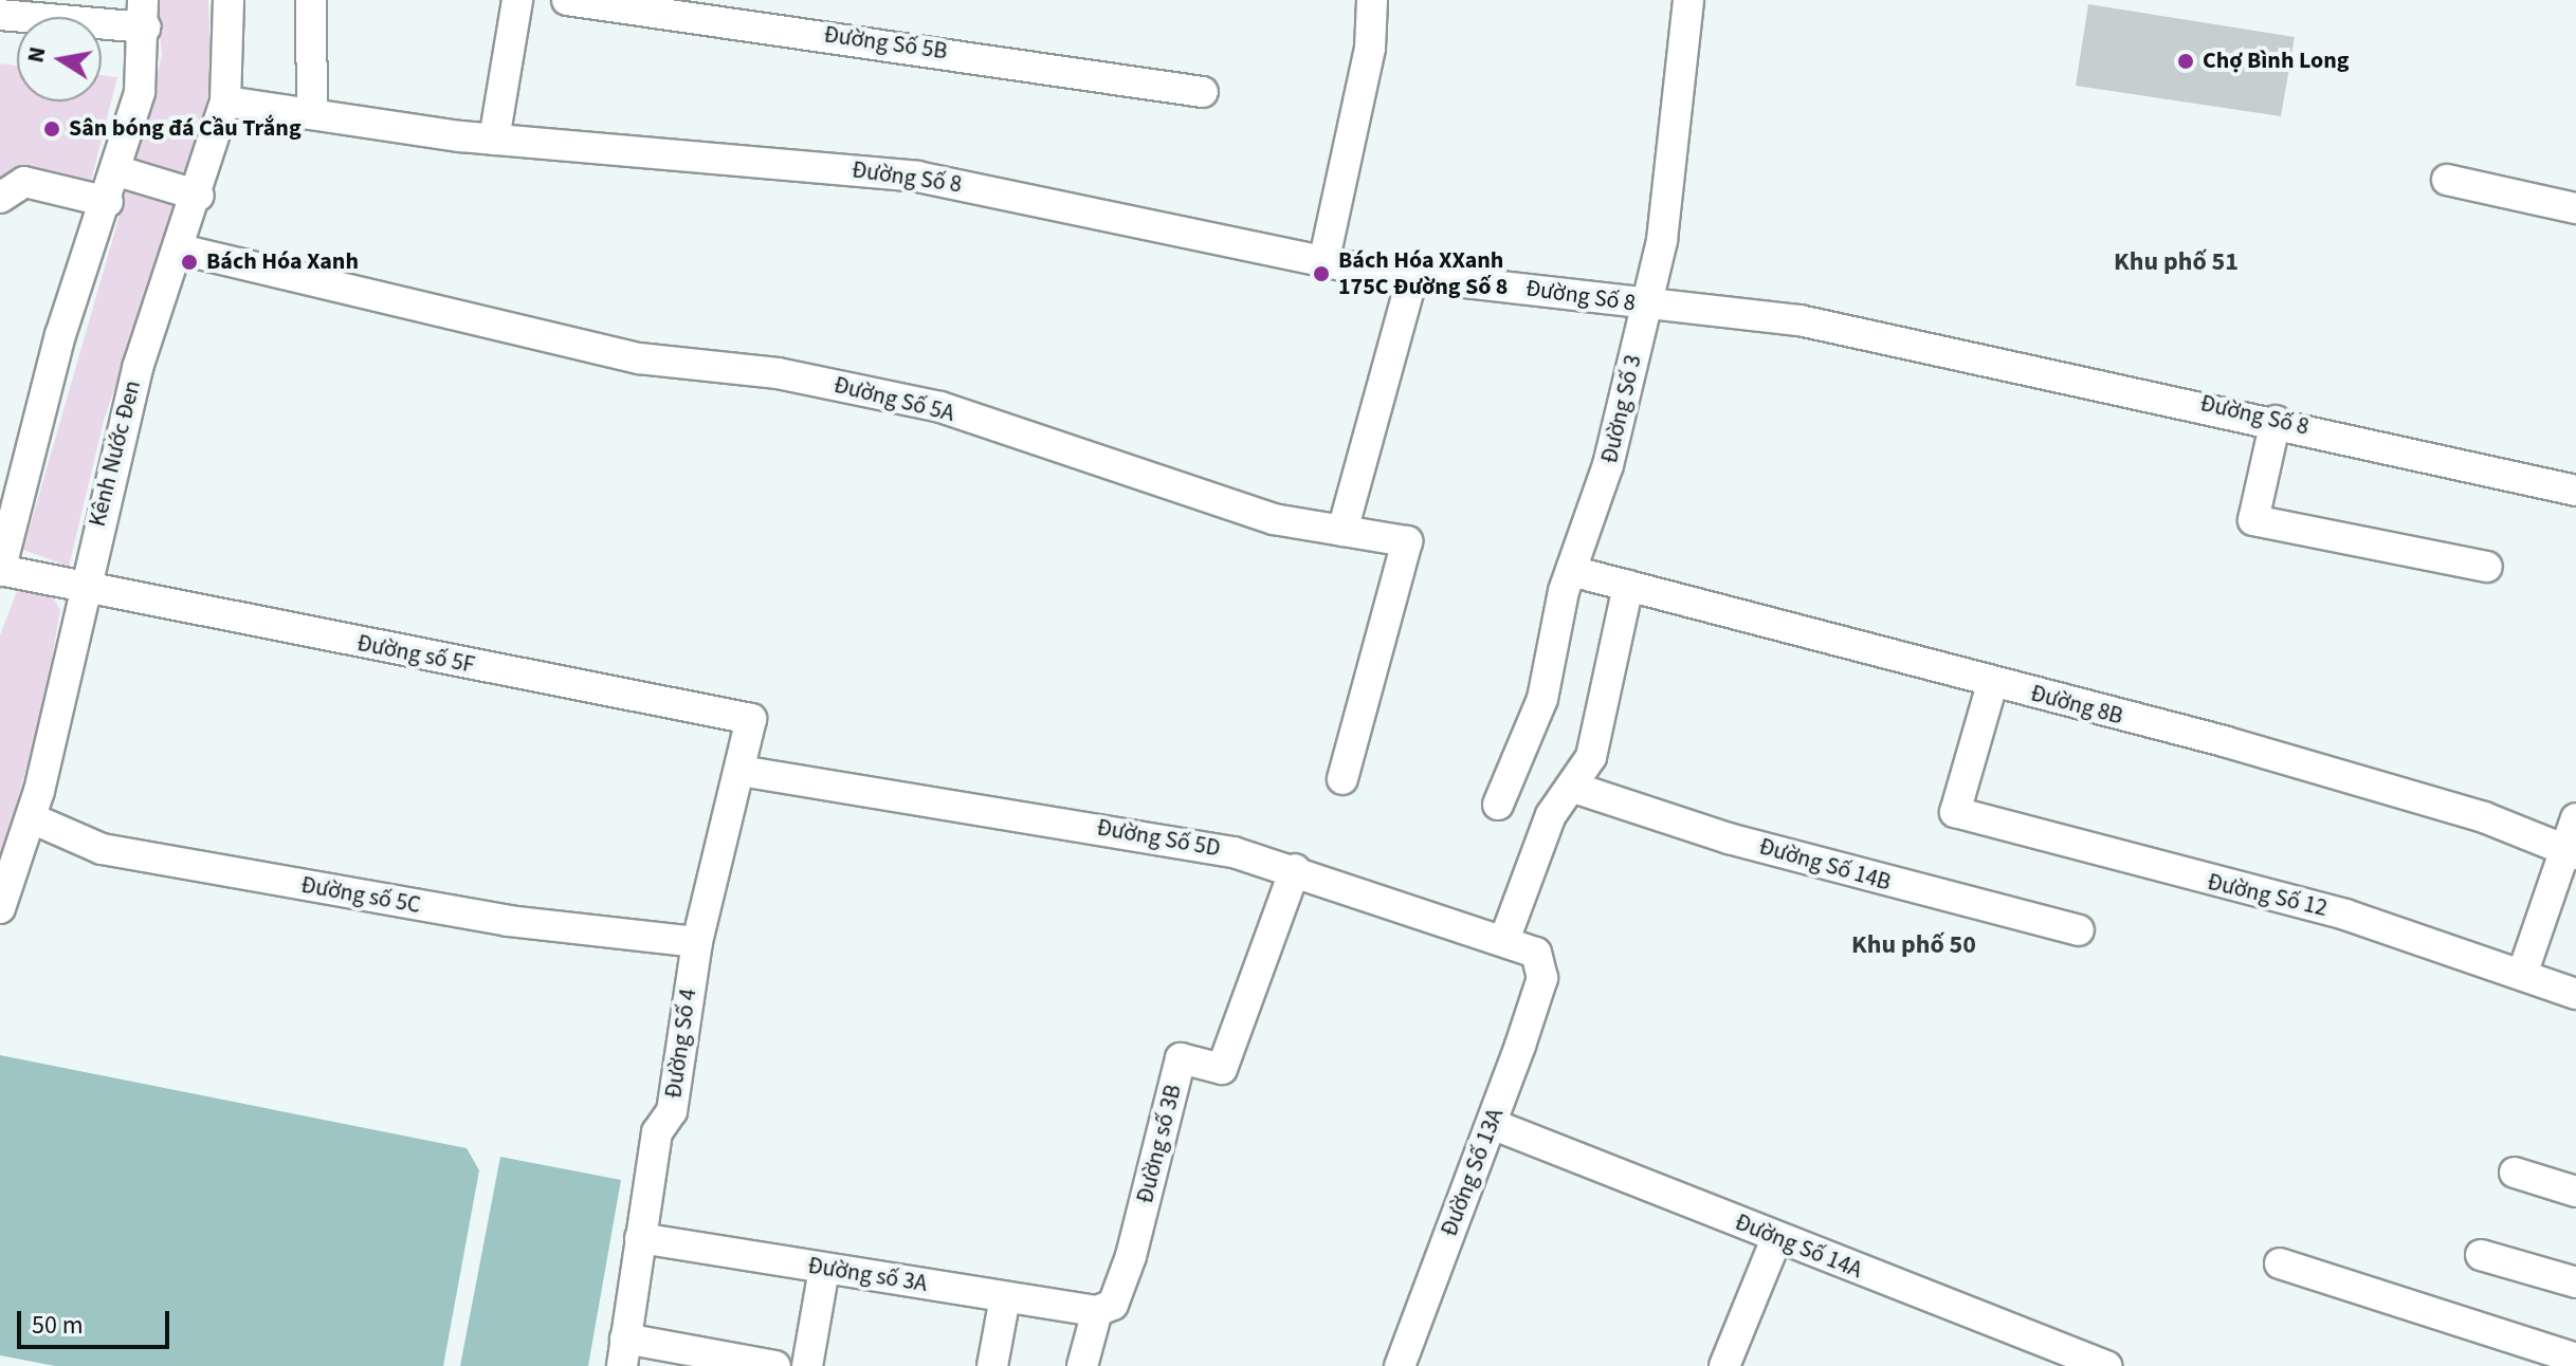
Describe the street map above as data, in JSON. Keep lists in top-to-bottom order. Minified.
{"streets":{"street":["Đường Số 5B","Đường Số 8","Đường Số 5A","Đường Số 3","Kênh Nước Đen","Đường số 5F","Đường 8B","Đường Số 5D","Đường Số 14B","Đường số 5C","Đường Số 12","Đường Số 4","Đường số 3B","Đường Số 13A","Đường Số 14A","Đường số 3A"]},"crossings":[["Đường Số 8","Đường Số 3"],["Đường Số 8","Kênh Nước Đen"],["Đường Số 5A","Kênh Nước Đen"],["Đường Số 3","Đường 8B"],["Kênh Nước Đen","Đường số 5F"],["Kênh Nước Đen","Đường số 5C"],["Đường số 5F","Đường Số 5D"],["Đường số 5F","Đường Số 4"],["Đường 8B","Đường Số 12"],["Đường Số 5D","Đường Số 4"],["Đường Số 5D","Đường số 3B"],["Đường Số 5D","Đường Số 13A"],["Đường số 5C","Đường Số 4"],["Đường Số 4","Đường số 3A"],["Đường số 3B","Đường số 3A"],["Đường Số 13A","Đường Số 14A"]],"districts":["Khu phố 51","Khu phố 50"],"places":["Chợ Bình Long","Sân bóng đá Cầu Trắng","Bách Hóa Xanh","Bách Hóa XXanh 175C Đường Số 8"],"scale_bar":"50 m","north":"left"}
